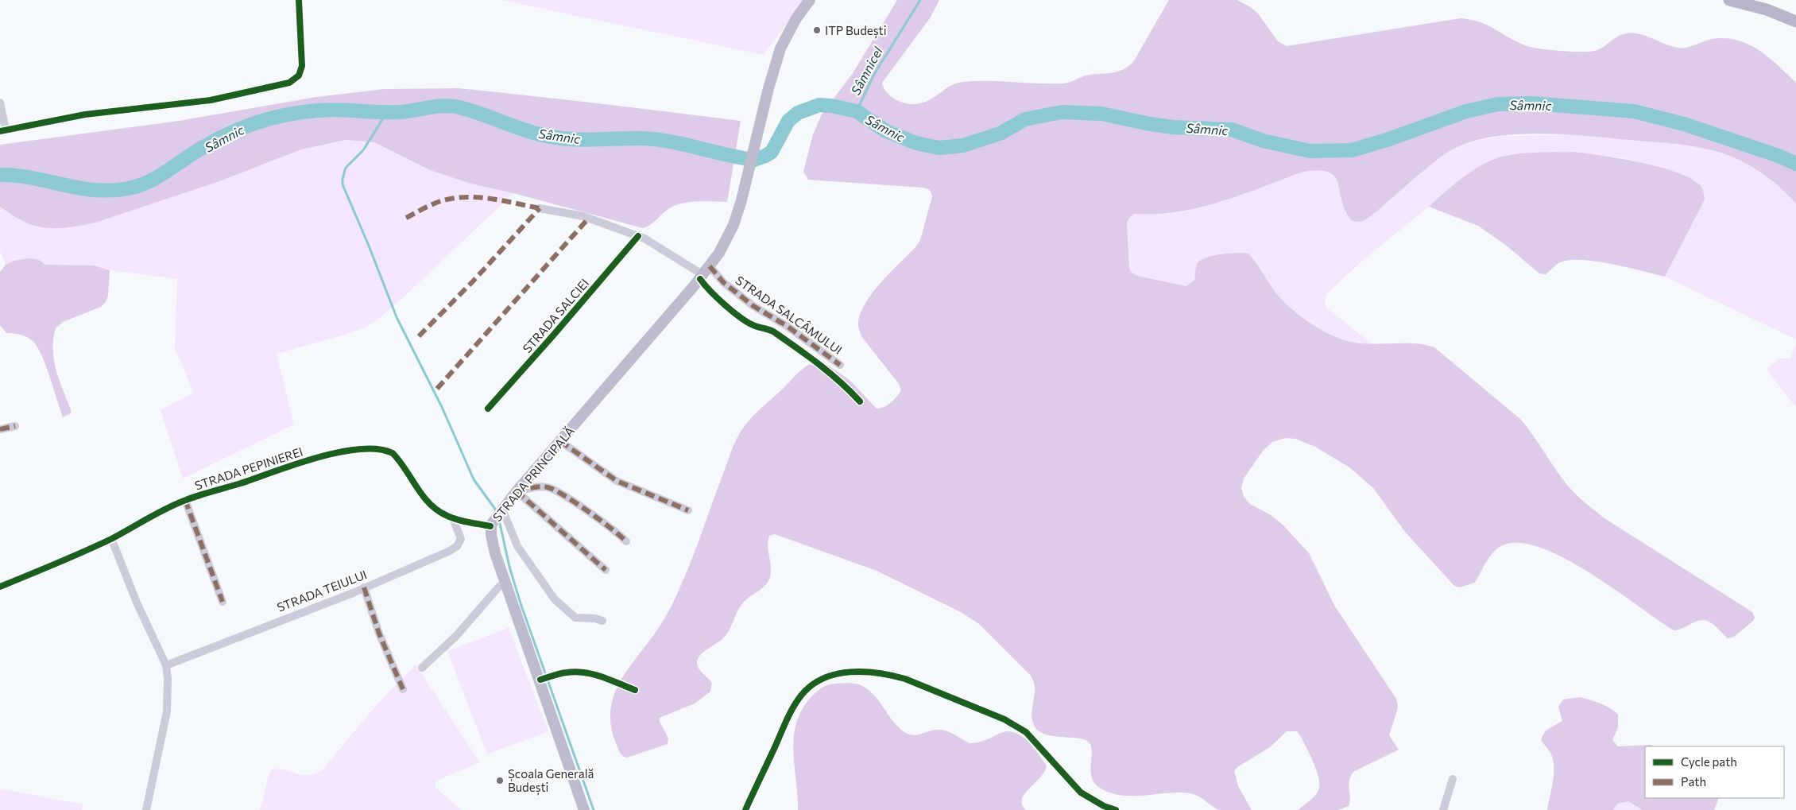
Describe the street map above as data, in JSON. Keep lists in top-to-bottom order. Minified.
{"streets":{"main road":["STRADA PRINCIPALĂ"],"street":["STRADA SALCÂMULUI","STRADA SALCIEI","STRADA PEPINIEREI","STRADA TEIULUI"]},"crossings":[["STRADA SALCÂMULUI","STRADA PRINCIPALĂ"],["STRADA PEPINIEREI","STRADA PRINCIPALĂ"],["STRADA PEPINIEREI","STRADA TEIULUI"]],"water":["Sâmnicel","Sâmnic"],"places":["ITP Budești","Școala Generală Budești"],"legend":["Cycle path","Path"]}
